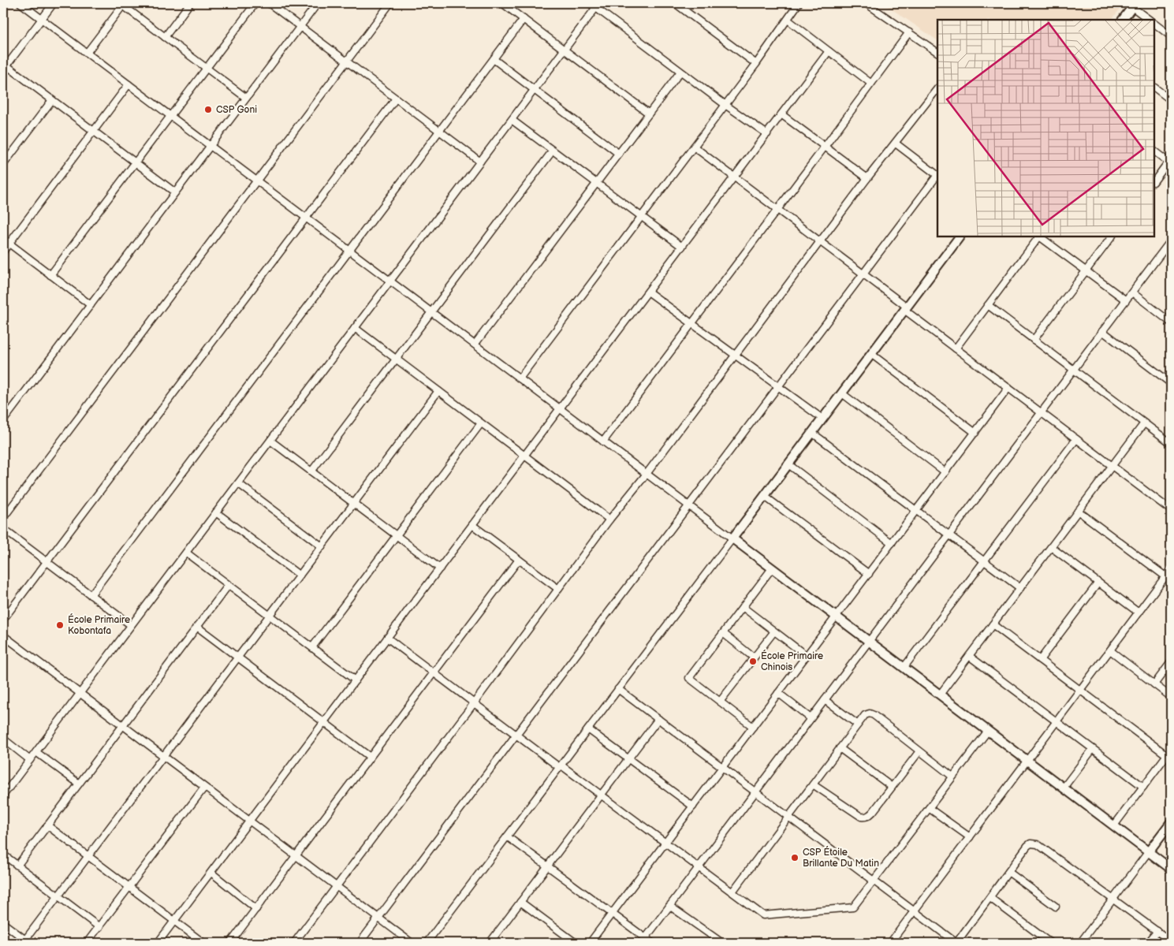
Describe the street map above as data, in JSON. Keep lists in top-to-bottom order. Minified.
{"places":["CSP Goni","École Primaire Kobontafa","École Primaire Chinois","CSP Étoile Brillante Du Matin"]}
